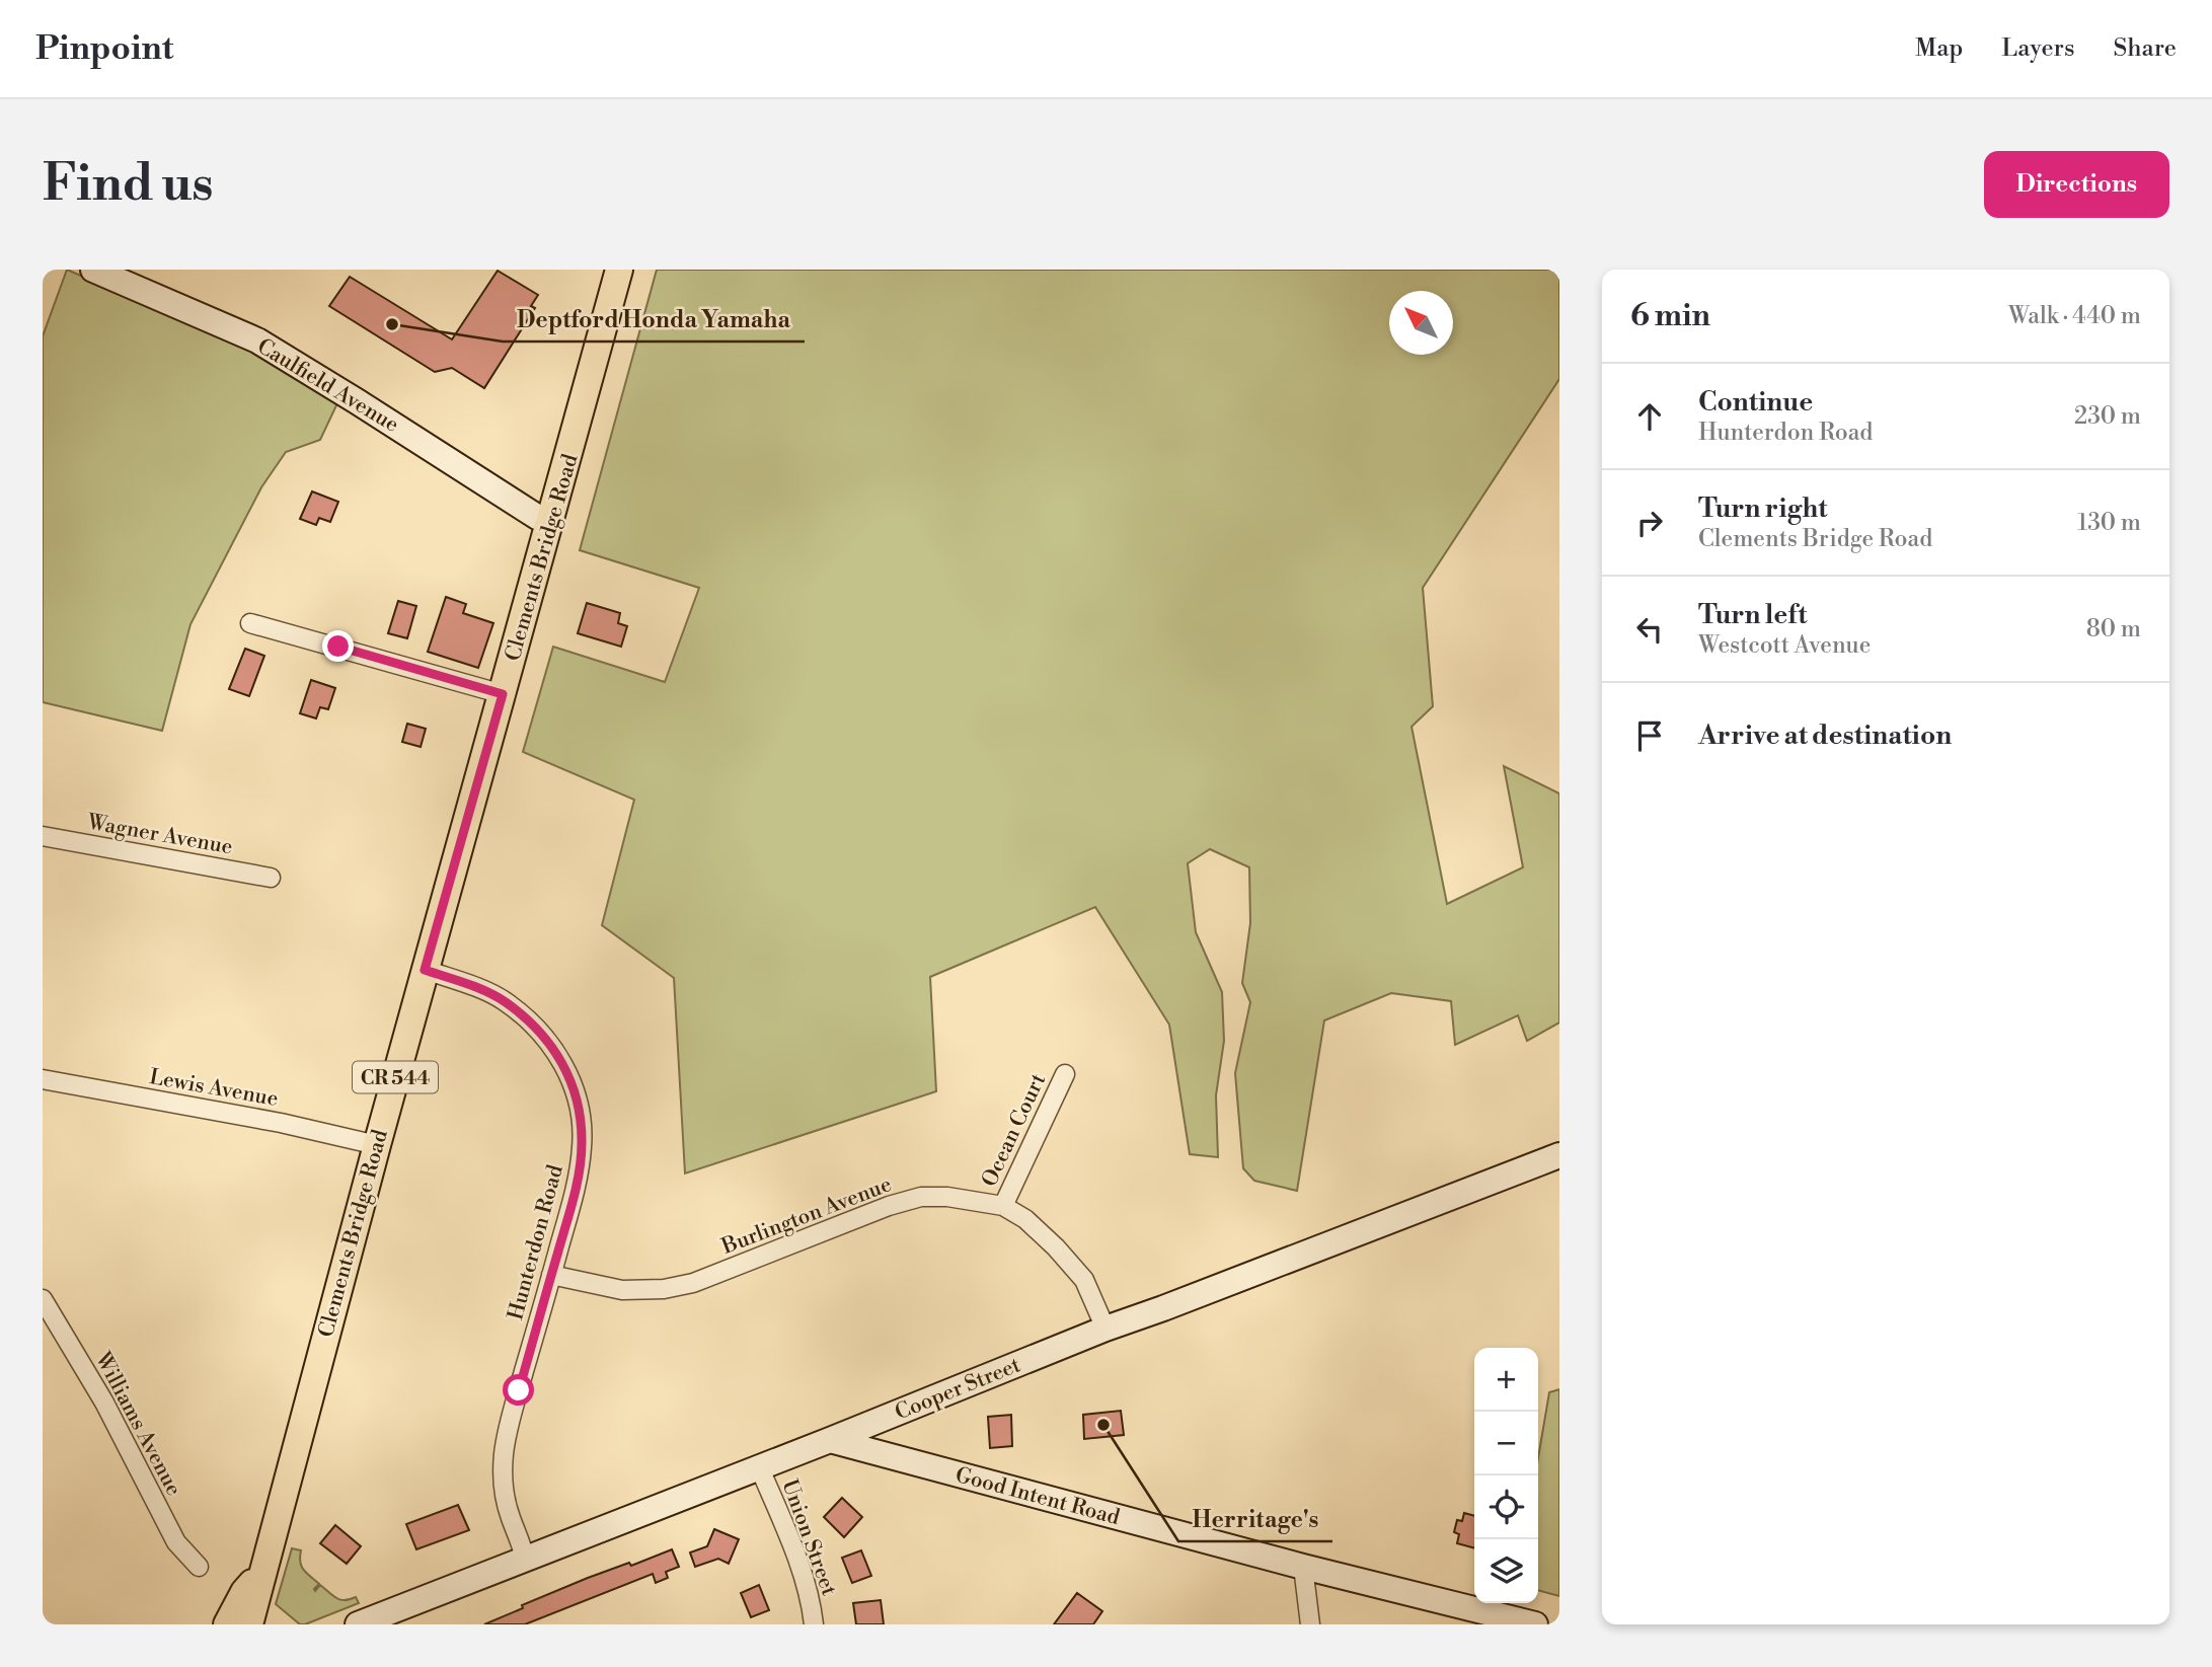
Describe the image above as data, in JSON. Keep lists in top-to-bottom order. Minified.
{"streets":{"main road":["Caulfield Avenue","Clements Bridge Road","CR 544","Cooper Street","Good Intent Road"],"street":["Wagner Avenue","Lewis Avenue","Ocean Court","Burlington Avenue","Hunterdon Road","Williams Avenue","Union Street"]},"crossings":[["Caulfield Avenue","Clements Bridge Road"],["Clements Bridge Road","Lewis Avenue"],["Clements Bridge Road","Hunterdon Road"],["Ocean Court","Burlington Avenue"],["Burlington Avenue","Hunterdon Road"],["Burlington Avenue","Cooper Street"],["Hunterdon Road","Cooper Street"],["Cooper Street","Good Intent Road"],["Cooper Street","Union Street"]],"places":["Deptford Honda Yamaha","Herritage's"],"north":"top left","page":{"header":"Pinpoint","nav":["Map","Layers","Share"],"buttons":"Directions","title":"Find us","heading":["6 min","Walk · 440 m"],"list":[["Continue","Hunterdon Road","230 m"],["Turn right","Clements Bridge Road","130 m"],["Turn left","Westcott Avenue","80 m"],"Arrive at destination"],"map_buttons":["+","−"]}}
